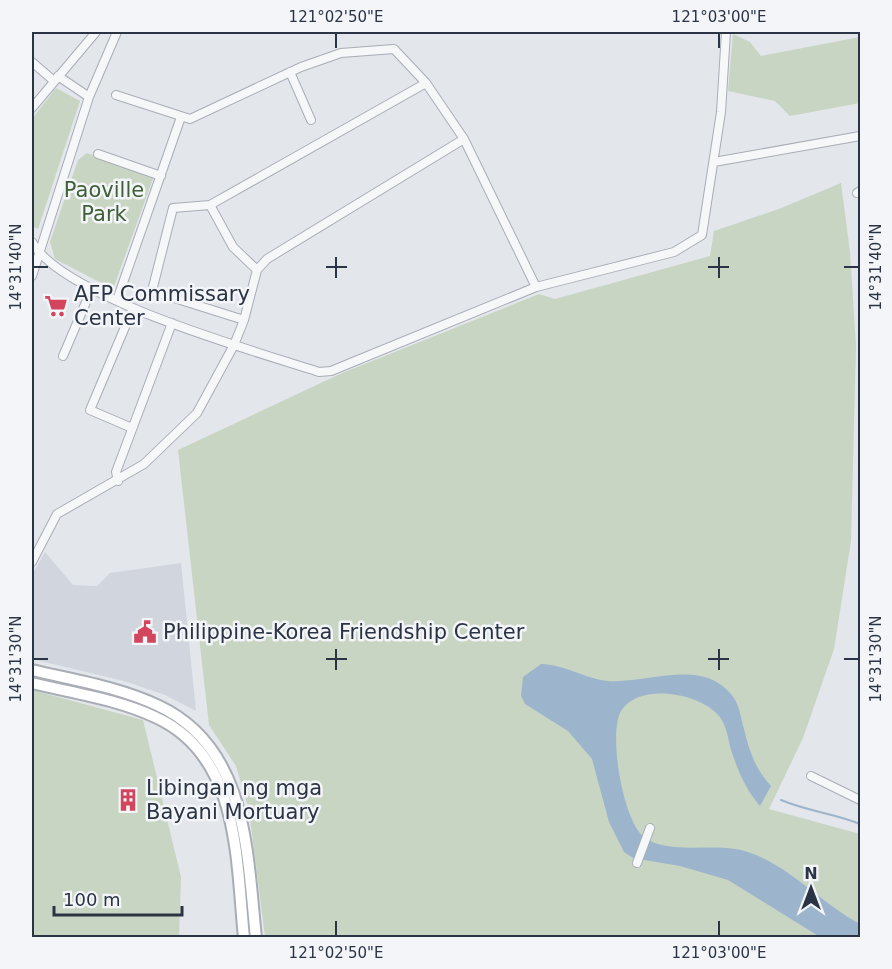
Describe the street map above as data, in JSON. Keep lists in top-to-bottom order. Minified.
{"parks":["Paoville Park"],"places":{"supermarket":["AFP Commissary Center"],"public building":["Philippine-Korea Friendship Center"],"building":["Libingan ng mga Bayani Mortuary"]},"scale_bar":"100 m","north":"top","coordinates":["121°02'50\"E","121°03'00\"E","14°31'40\"N","14°31'30\"N"]}
